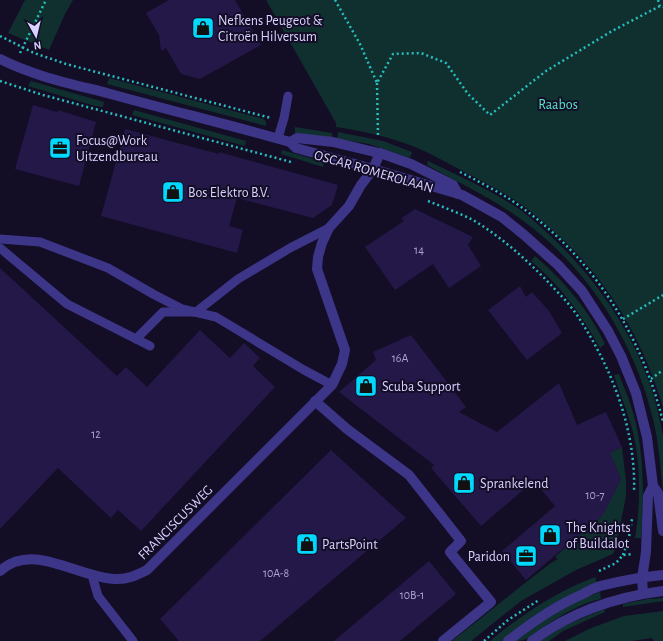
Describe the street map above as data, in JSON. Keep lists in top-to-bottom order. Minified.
{"streets":{"street":["OSCAR ROMEROLAAN","FRANCISCUSWEG"]},"crossings":[["OSCAR ROMEROLAAN","FRANCISCUSWEG"]],"parks":["Raabos"],"places":{"shop":["Nefkens Peugeot & Citroën Hilversum","Bos Elektro B.V.","Scuba Support","Sprankelend","The Knights of Buildalot","PartsPoint"],"office":["Focus@Work Uitzendbureau","Paridon"]},"house_numbers":["14","16A","12","10-7","10A-8","10B-1"],"north":"bottom"}
